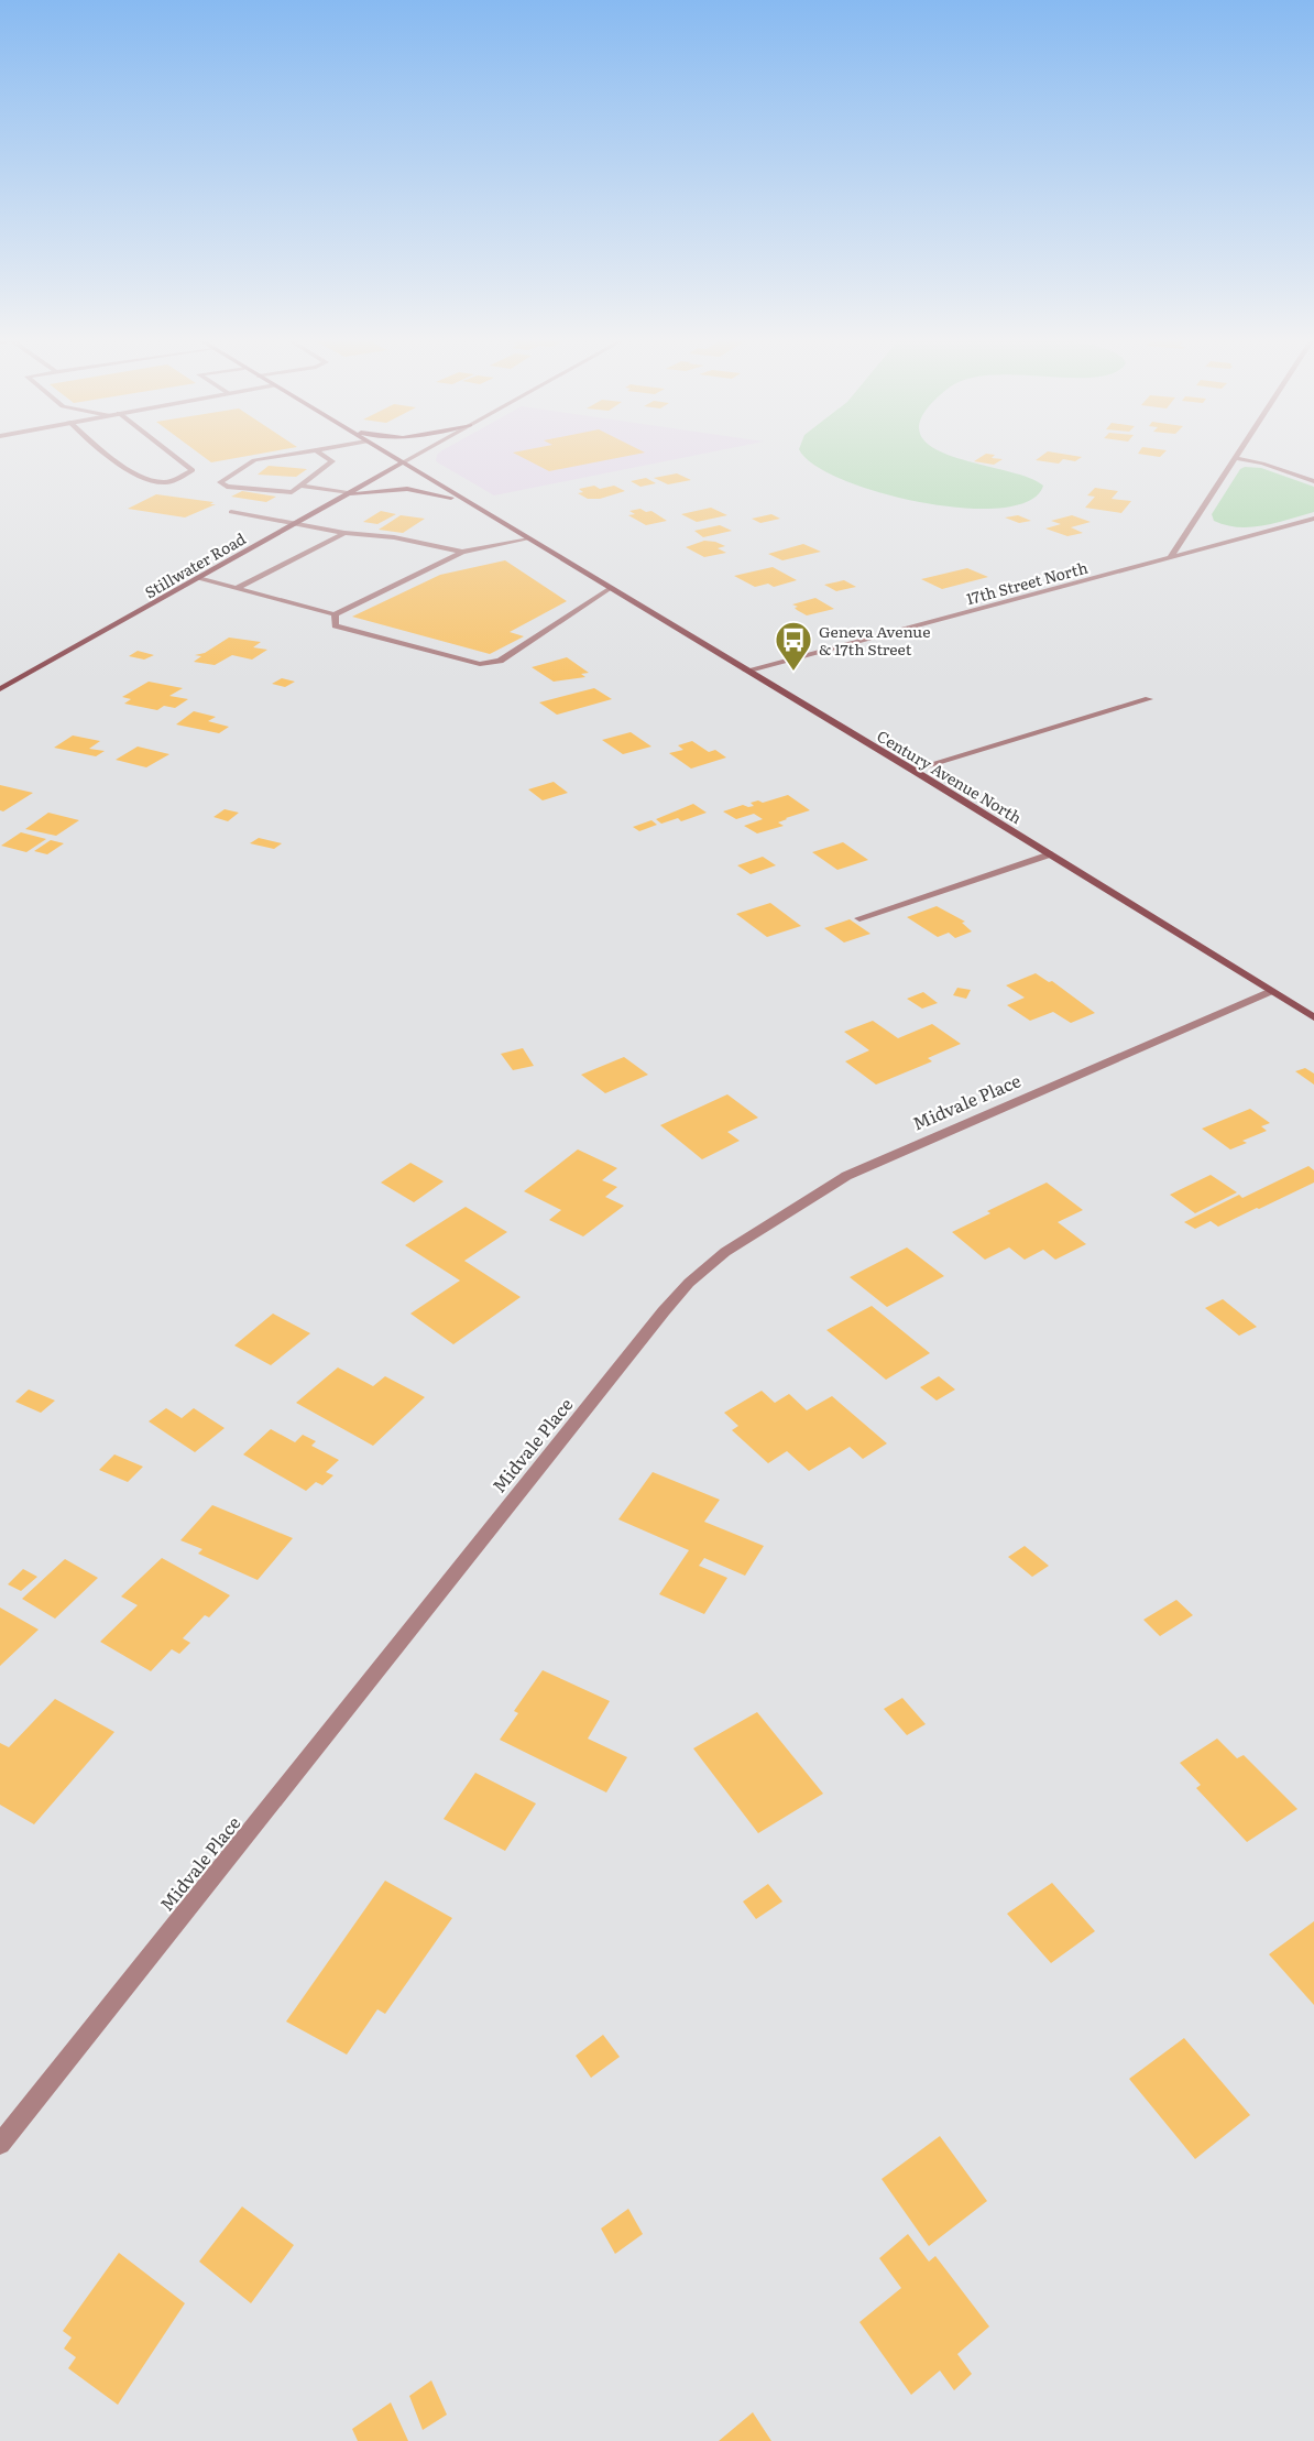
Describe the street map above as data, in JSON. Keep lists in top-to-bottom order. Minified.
{"streets":{"main road":["Stillwater Road","Century Avenue North"],"street":["17th Street North","Midvale Place"]},"crossings":[["17th Street North","Century Avenue North"],["Century Avenue North","Midvale Place"]],"places":{"bus stop":["Geneva Avenue & 17th Street"]}}
